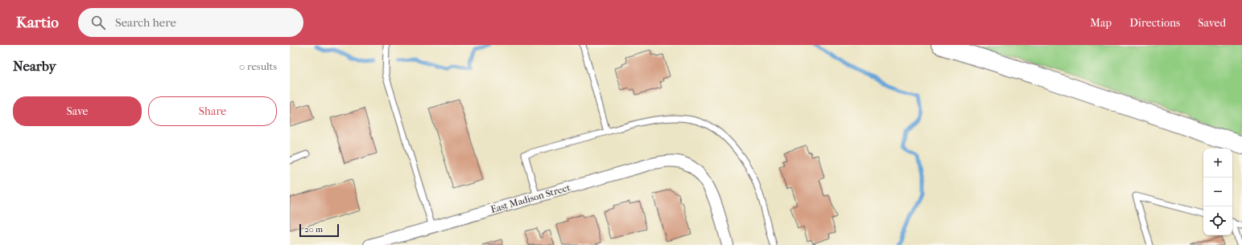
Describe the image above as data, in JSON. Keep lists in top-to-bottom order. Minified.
{"streets":{"street":["East Madison Street"]},"scale_bar":"20 m","page":{"header":"Kartio","search":"Search here","nav":["Map","Directions","Saved"],"heading":["Nearby","0 results"],"buttons":["Save","Share"],"map_buttons":["+","−"],"scale":"20 m"}}
